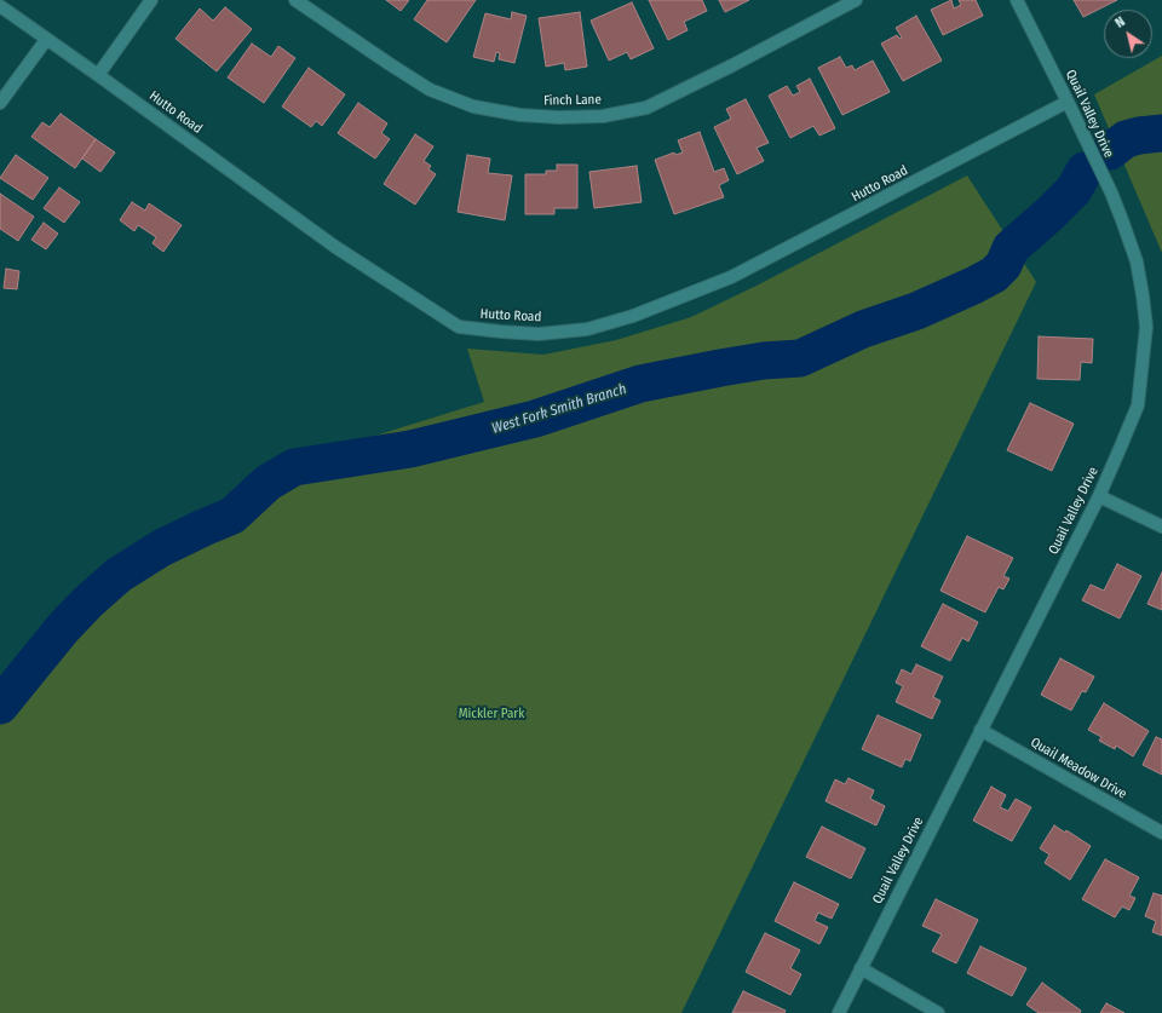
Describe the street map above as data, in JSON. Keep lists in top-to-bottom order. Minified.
{"streets":{"street":["Finch Lane","Hutto Road","Quail Valley Drive","Quail Meadow Drive"]},"crossings":[["Hutto Road","Quail Valley Drive"],["Quail Valley Drive","Quail Meadow Drive"]],"water":["West Fork Smith Branch"],"parks":["Mickler Park"],"north":"top left"}
